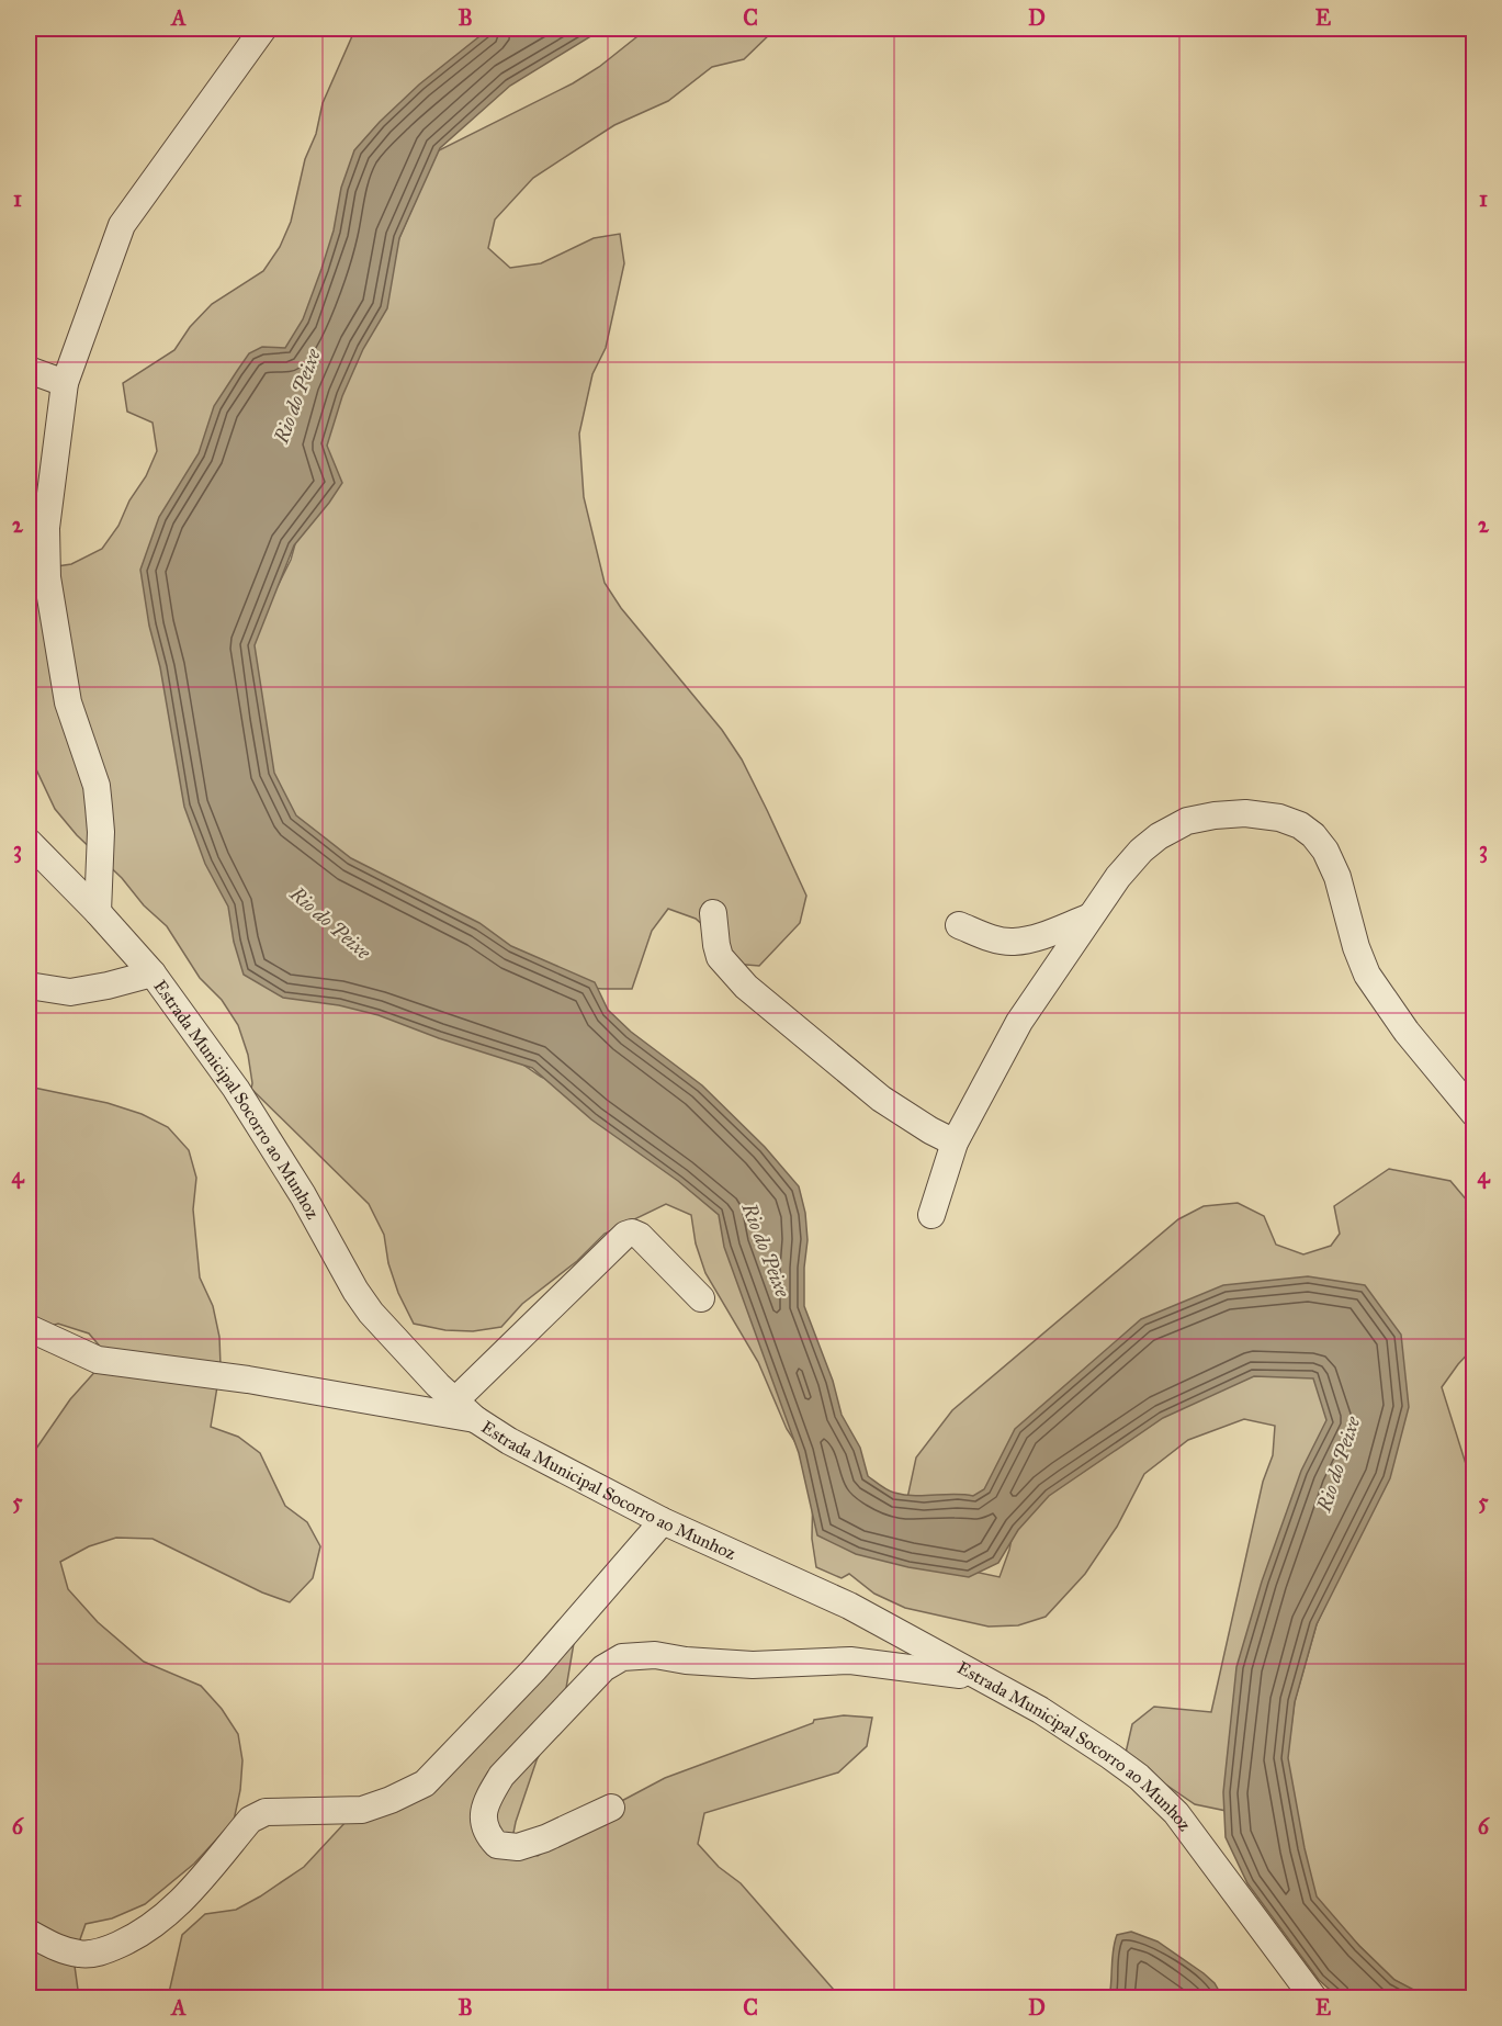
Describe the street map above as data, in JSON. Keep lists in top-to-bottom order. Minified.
{"streets":{"street":["Estrada Municipal Socorro ao Munhoz"]},"water":["Rio do Peixe"],"grid":{"columns":["A","B","C","D","E"],"rows":["1","2","3","4","5","6"]}}
